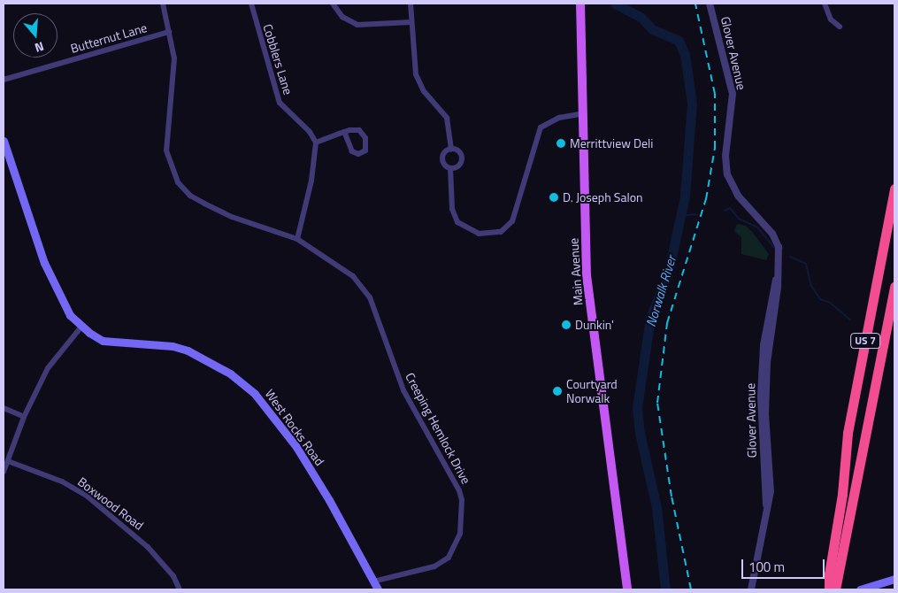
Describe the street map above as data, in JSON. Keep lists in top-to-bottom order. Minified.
{"streets":{"highway":["US 7"],"main road":["Main Avenue","West Rocks Road"],"street":["Butternut Lane","Glover Avenue","Cobblers Lane","Creeping Hemlock Drive","Boxwood Road"]},"crossings":[["Butternut Lane","Creeping Hemlock Drive"],["West Rocks Road","Creeping Hemlock Drive"]],"water":["Norwalk River"],"places":["Merrittview Deli","D. Joseph Salon","Dunkin'","Courtyard Norwalk"],"scale_bar":"100 m","north":"bottom"}
